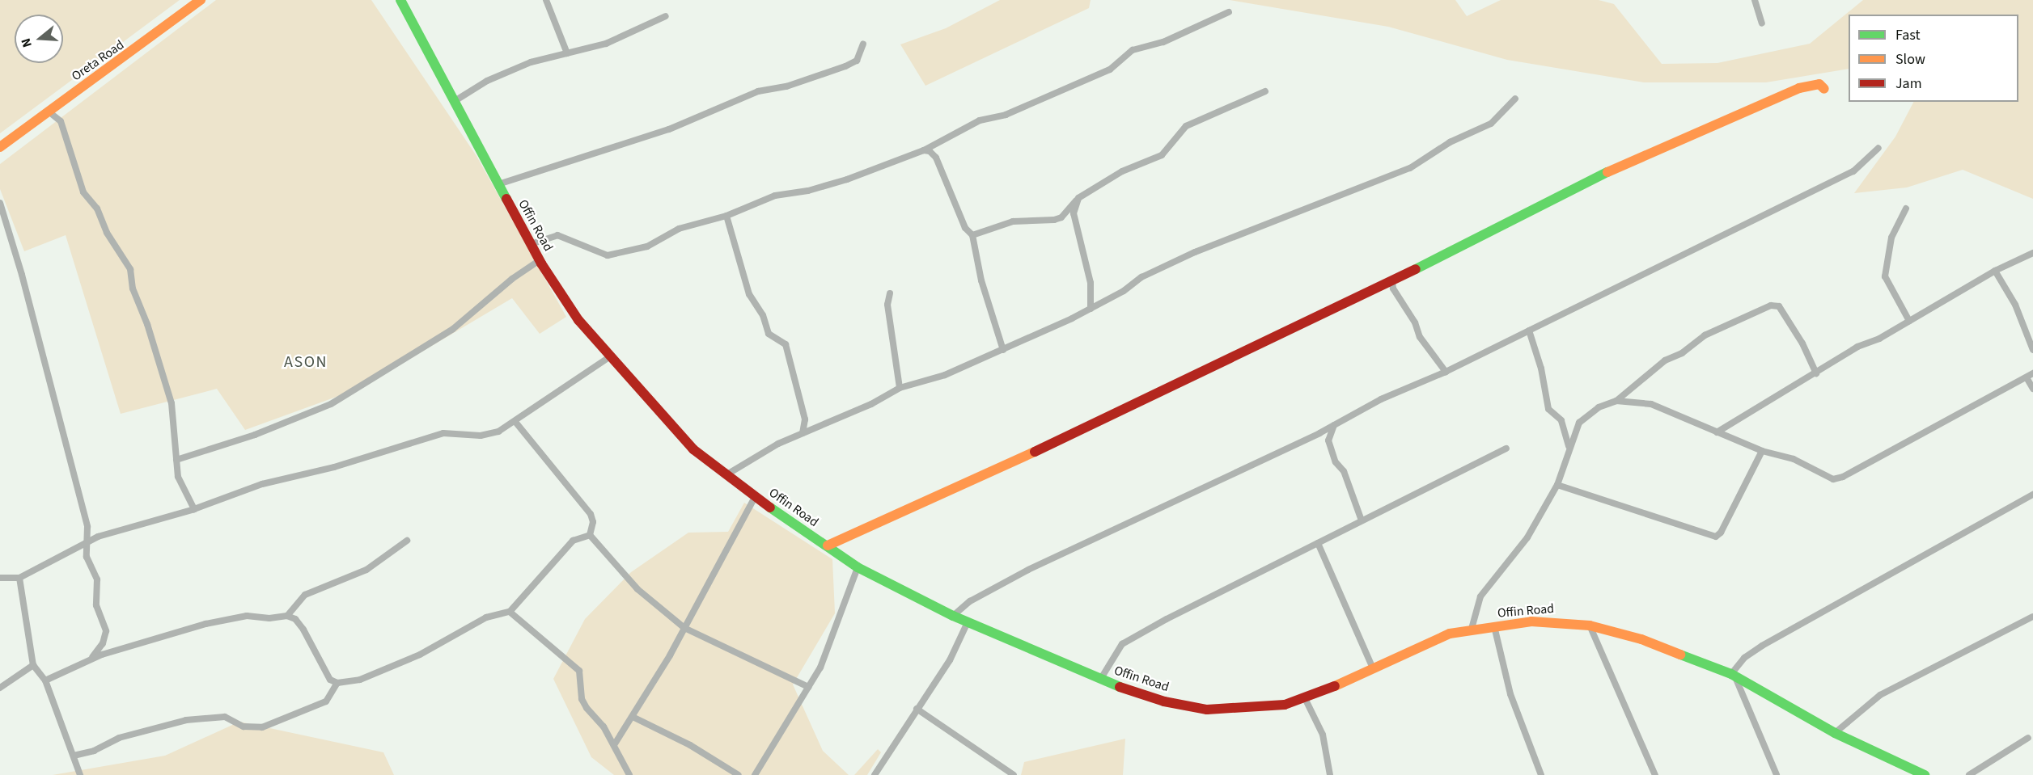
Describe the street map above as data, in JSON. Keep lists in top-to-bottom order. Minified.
{"streets":{"street":["Oreta Road","Offin Road"]},"districts":["ASON"],"legend":["Fast","Slow","Jam"],"north":"left"}
